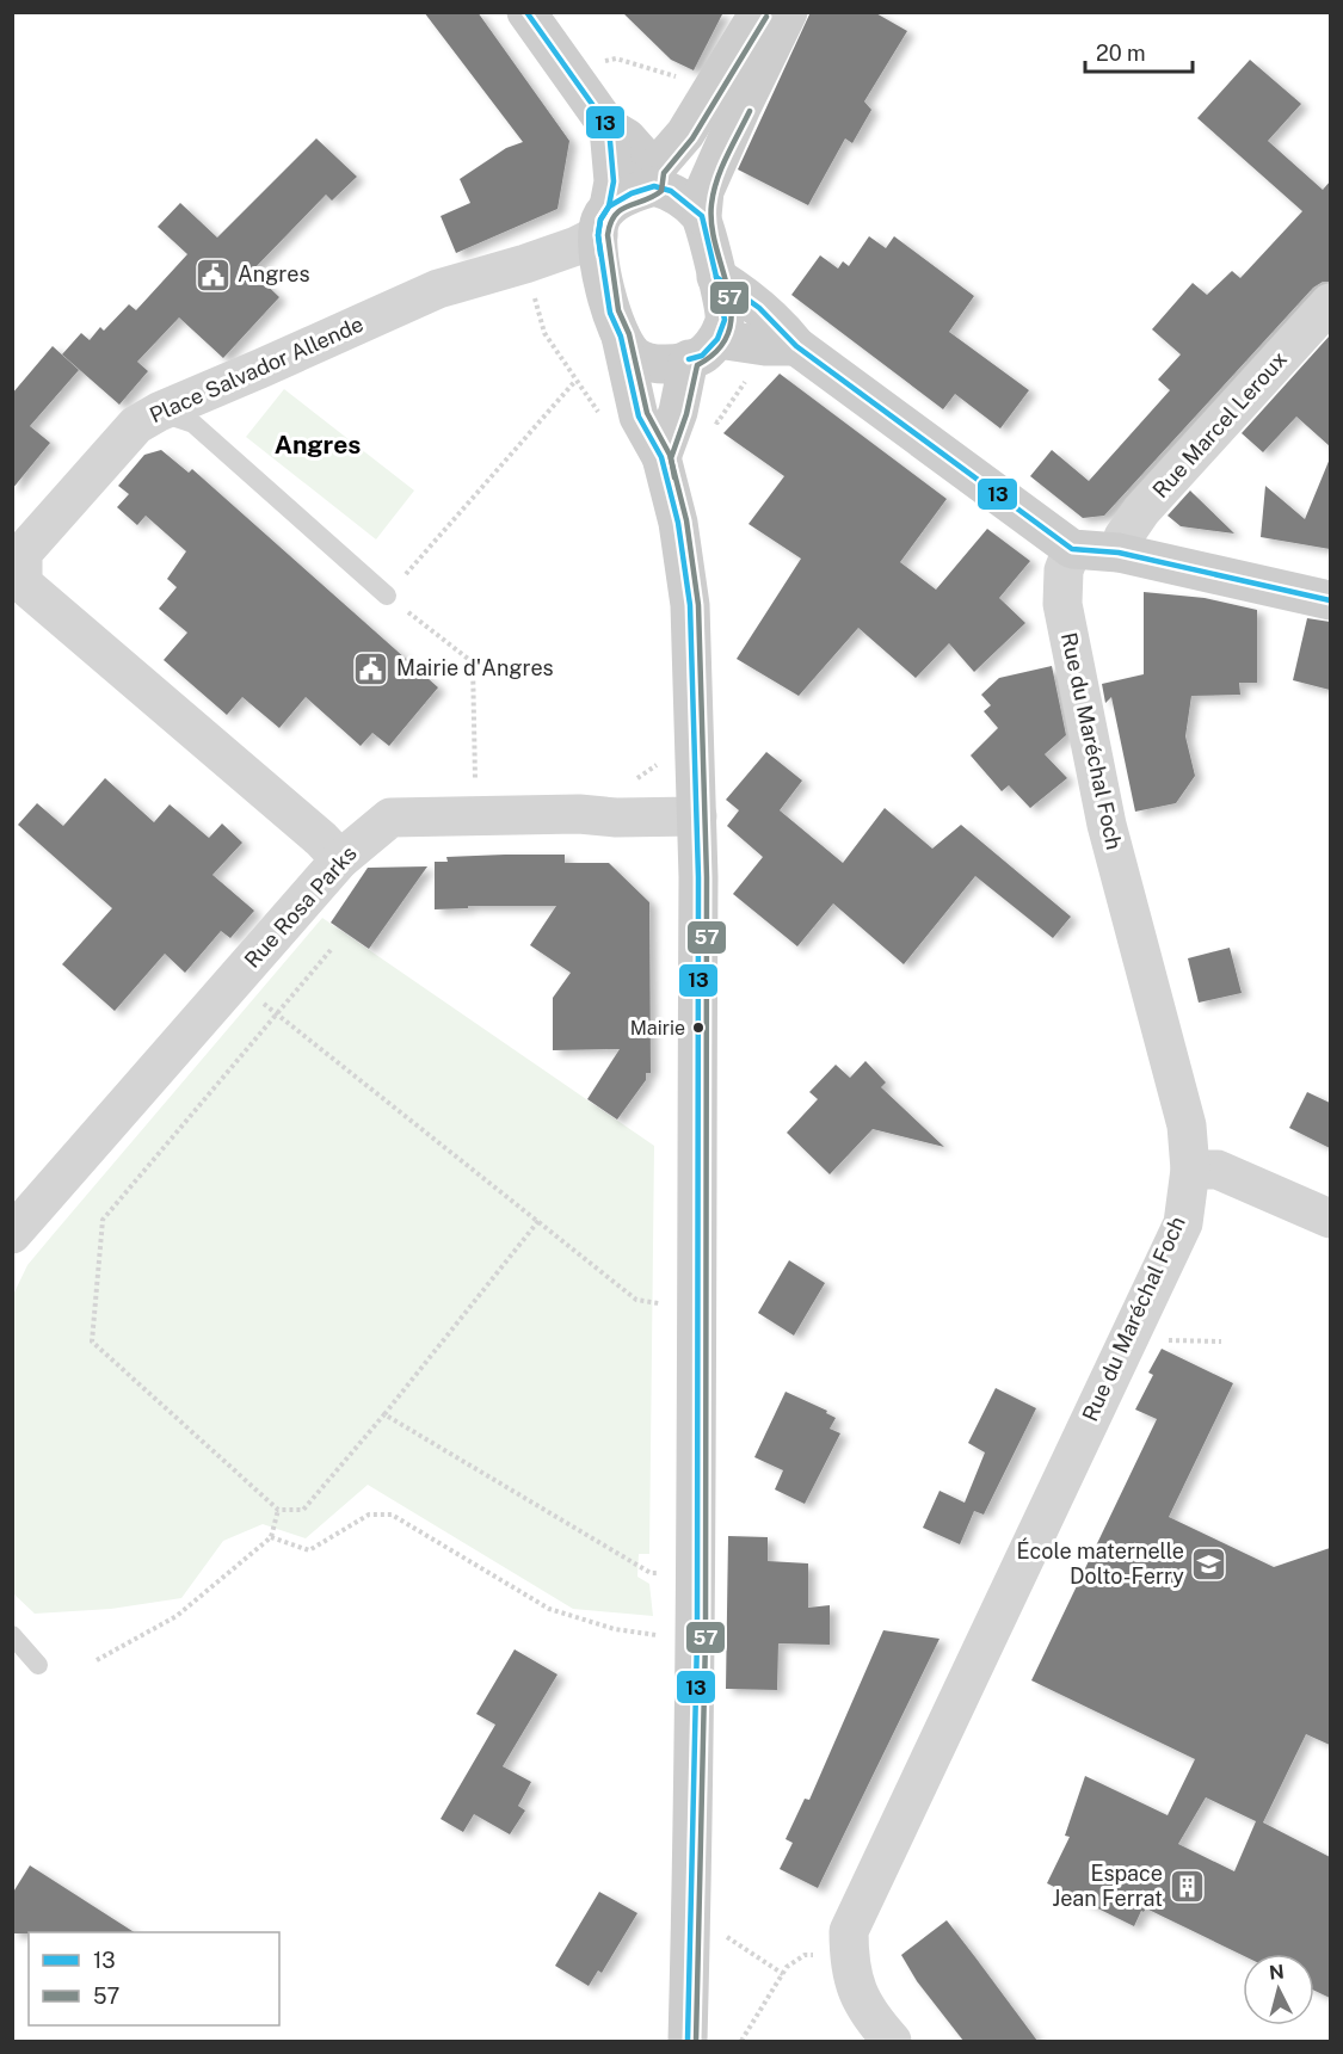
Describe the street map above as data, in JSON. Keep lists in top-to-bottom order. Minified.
{"streets":{"street":["Place Salvador Allende","Rue Marcel Leroux","Rue du Maréchal Foch","Rue Rosa Parks"]},"crossings":[["Place Salvador Allende","Rue Rosa Parks"]],"districts":["Angres"],"places":{"public building":["Angres","Mairie d'Angres"],"other":["Mairie"],"school or university":["École maternelle Dolto-Ferry"],"building":["Espace Jean Ferrat"]},"lines":["transit line 13","transit line 57"],"legend":["13","57"],"scale_bar":"20 m","north":"top"}
